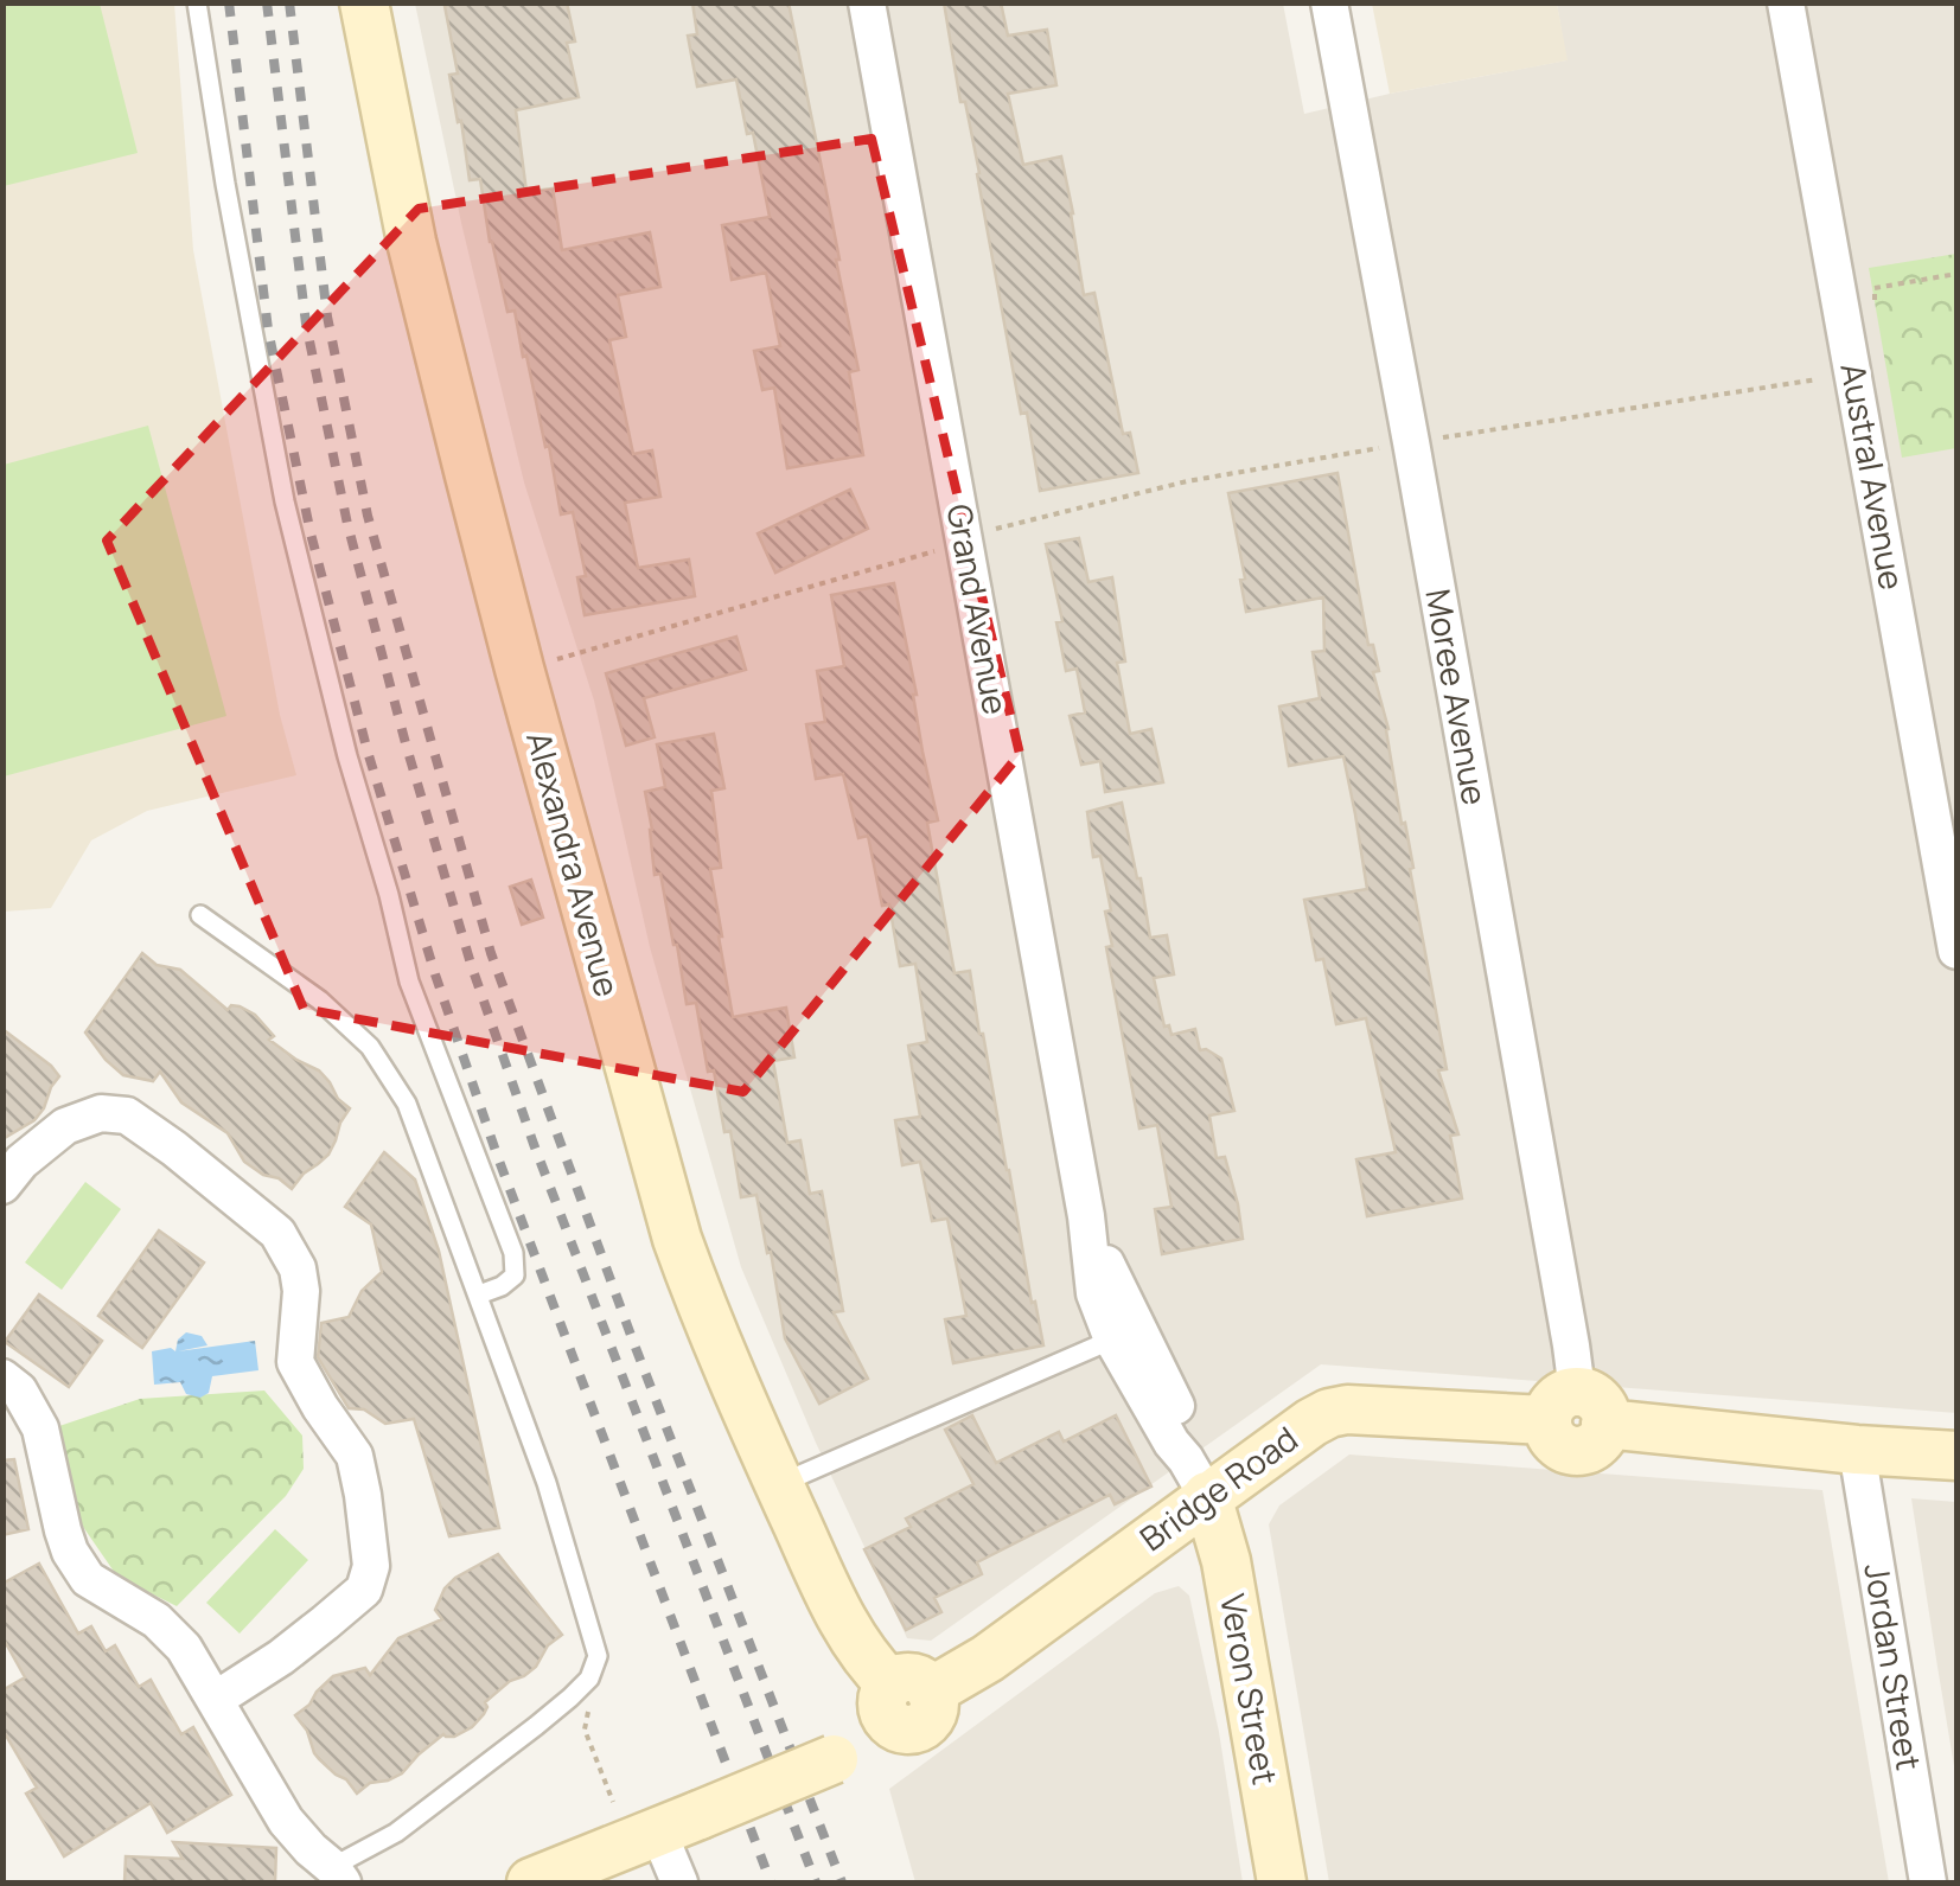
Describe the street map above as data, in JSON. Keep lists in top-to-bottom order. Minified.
{"streets":{"street":["Austral Avenue","Grand Avenue","Moree Avenue","Alexandra Avenue","Bridge Road","Jordan Street","Veron Street"]},"crossings":[["Grand Avenue","Bridge Road"],["Grand Avenue","Veron Street"],["Moree Avenue","Bridge Road"],["Alexandra Avenue","Bridge Road"],["Bridge Road","Jordan Street"],["Bridge Road","Veron Street"]]}
